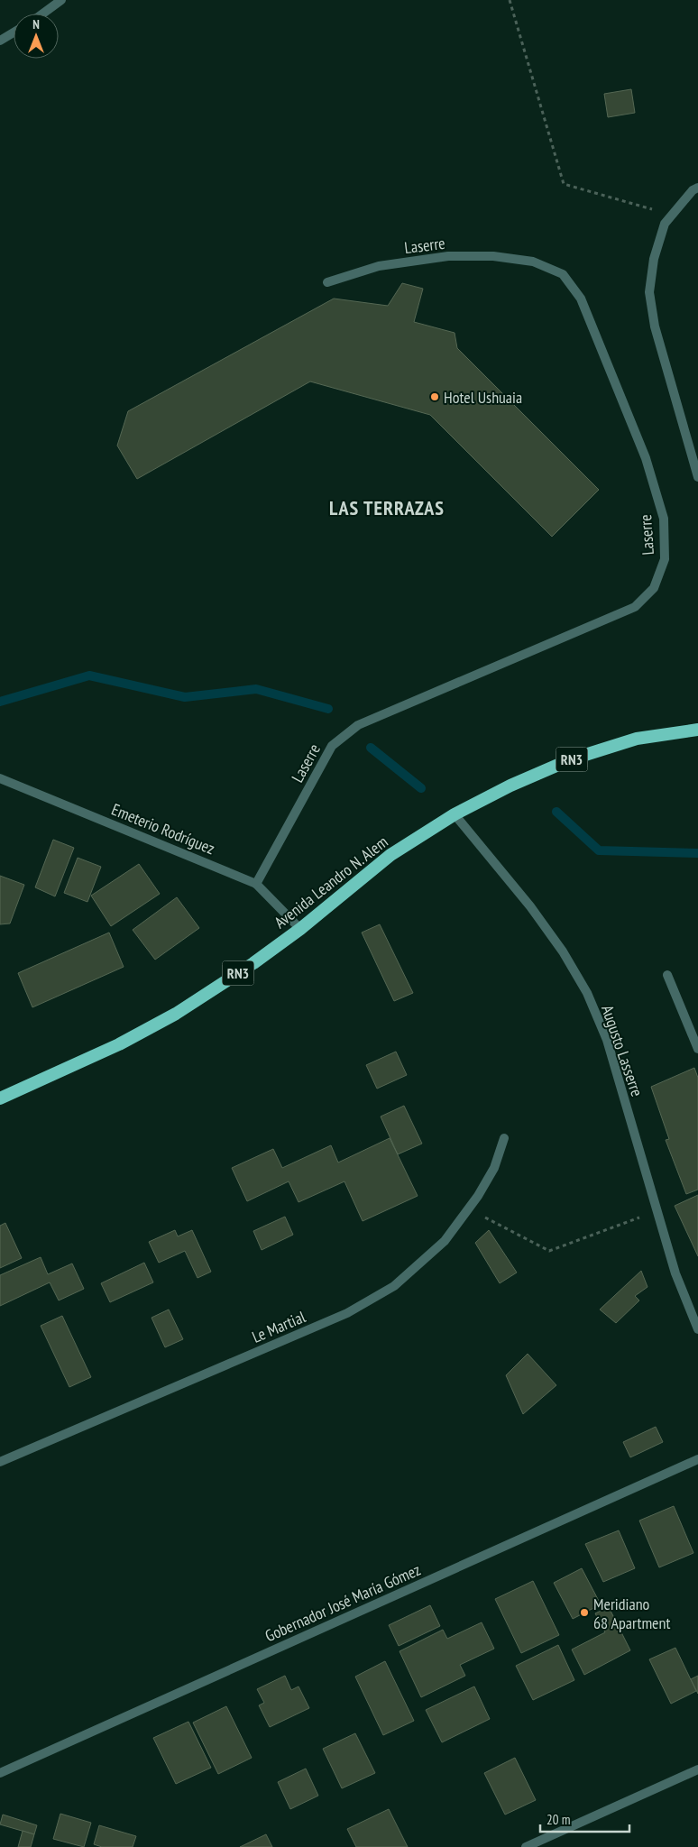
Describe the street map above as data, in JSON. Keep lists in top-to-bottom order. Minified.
{"streets":{"highway":["RN3","Avenida Leandro N. Alem"],"street":["Laserre","Emeterio Rodríguez","Augusto Lasserre","Le Martial","Gobernador José María Gómez"]},"crossings":[["Laserre","Emeterio Rodríguez"],["Emeterio Rodríguez","Avenida Leandro N. Alem"],["Avenida Leandro N. Alem","Augusto Lasserre"]],"districts":["LAS TERRAZAS"],"places":["Hotel Ushuaia","Meridiano 68 Apartment"],"scale_bar":"20 m","north":"top"}
